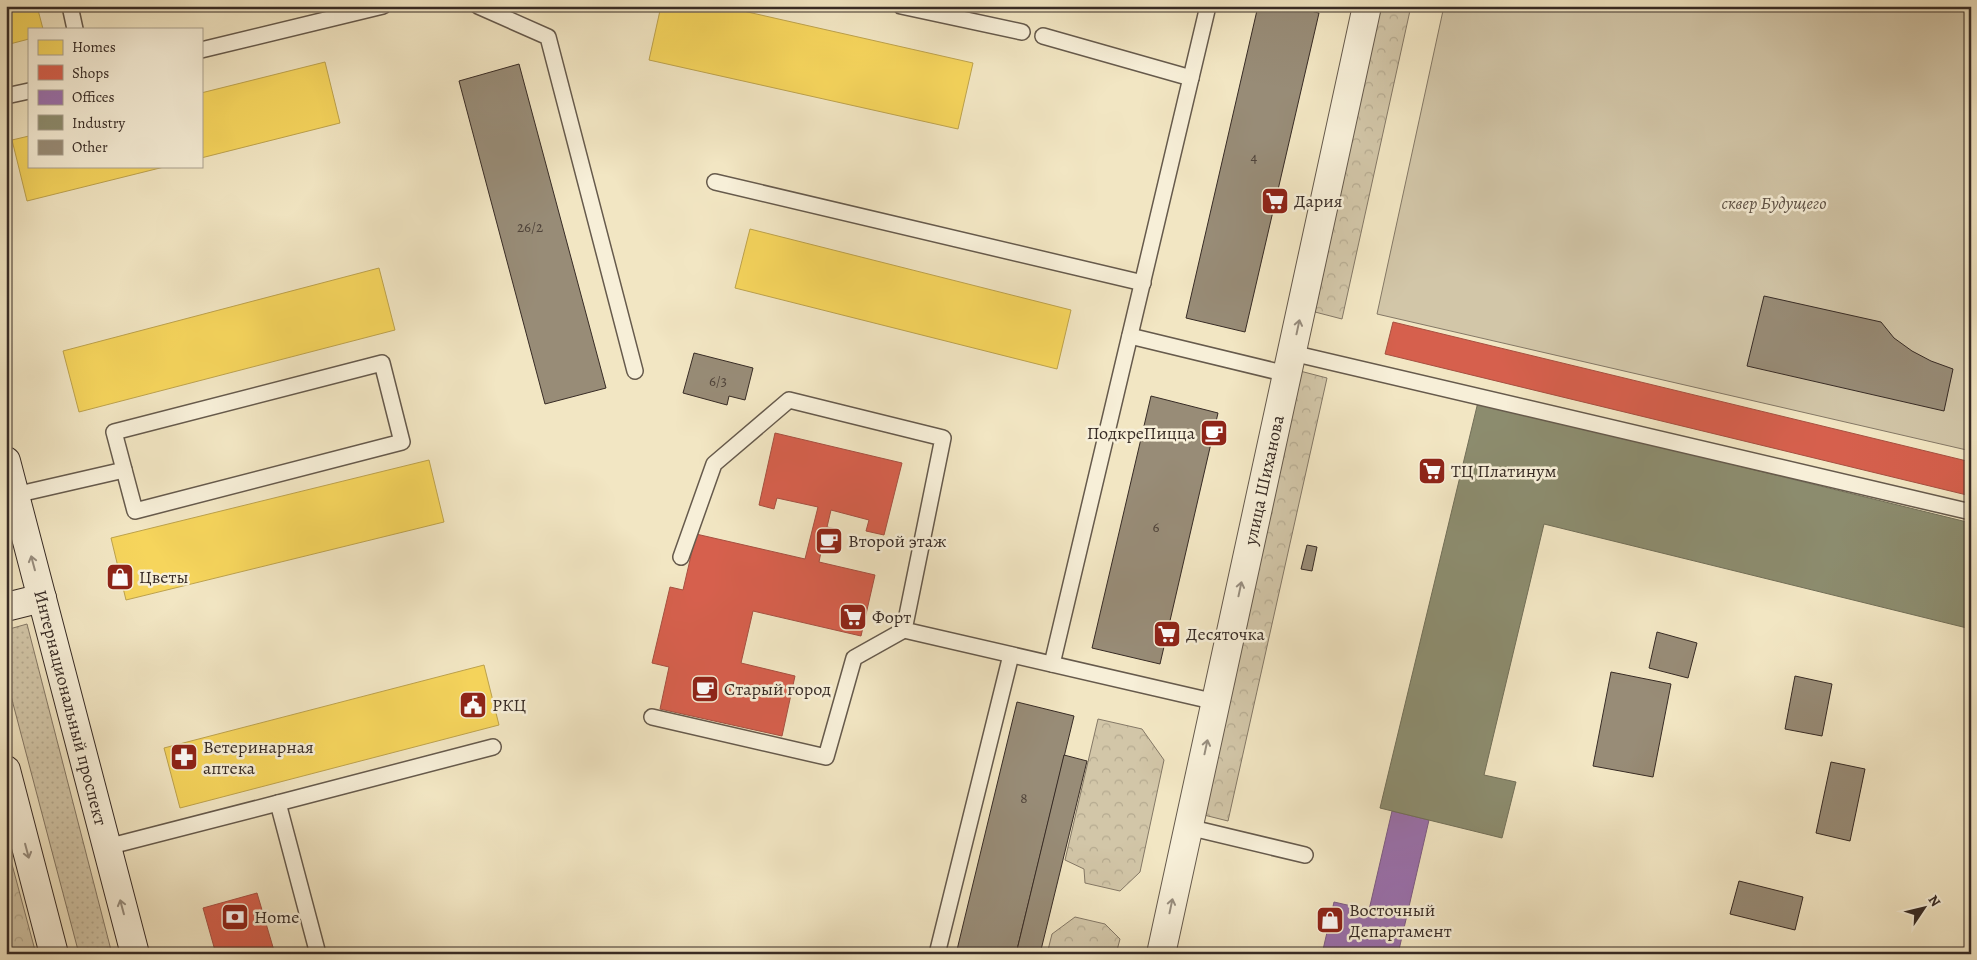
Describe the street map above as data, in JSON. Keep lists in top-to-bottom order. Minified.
{"streets":{"street":["улица Шиханова","Интернациональный проспект"]},"one_way":["улица Шиханова"],"parks":["сквер Будущего"],"places":{"supermarket":["Дария","ТЦ Платинум","Форт","Десяточка"],"cafe":["ПодкреПицца","Второй этаж","Старый город"],"shop":["Цветы","Восточный Департамент"],"public building":["РКЦ"],"pharmacy":["Ветеринарная аптека"],"bank":["Home"]},"house_numbers":["4","26/2","6/3","6","8"],"legend":["Homes","Shops","Offices","Industry","Other"],"north":"top right"}
